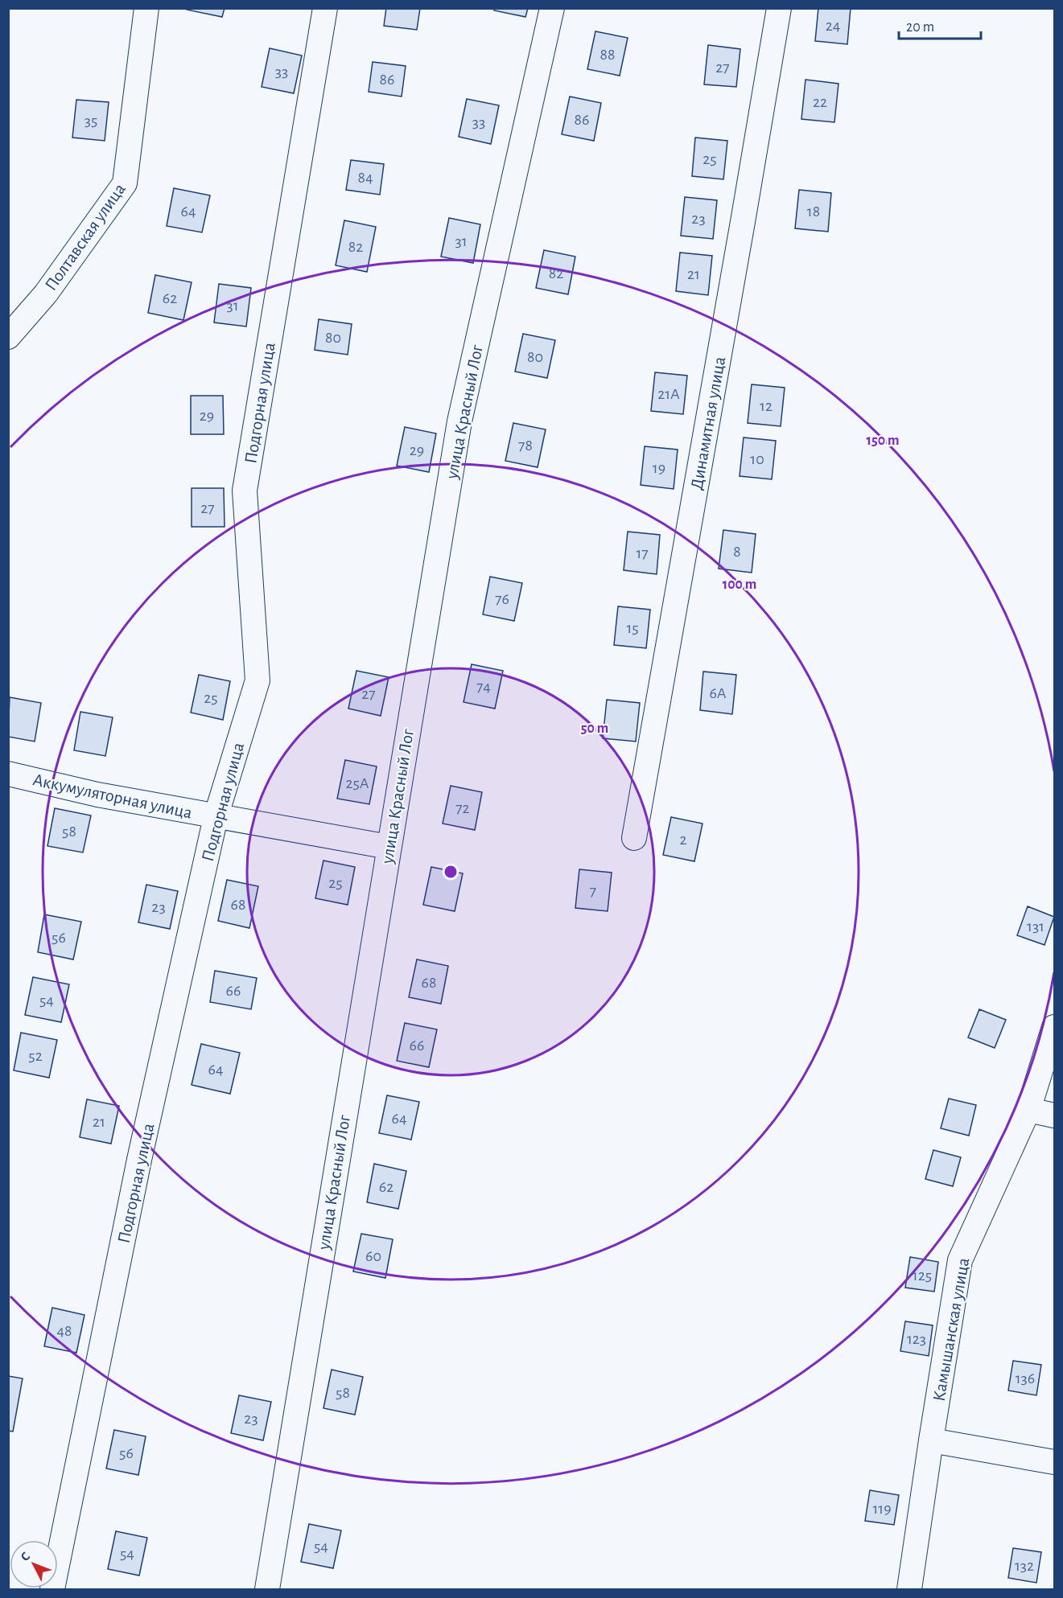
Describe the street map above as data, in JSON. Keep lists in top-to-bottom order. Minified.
{"streets":{"street":["Полтавская улица","Подгорная улица","улица Красный Лог","Динамитная улица","Аккумуляторная улица","Камышанская улица"]},"crossings":[["Подгорная улица","Аккумуляторная улица"],["улица Красный Лог","Аккумуляторная улица"]],"house_numbers":["24","88","27","33","86","22","86","35","33","25","84","64","18","23","31","82","82","21","62","31","80","80","21А","12","29","78","29","10","19","27","8","17","76","15","74","6А","27","25","25А","72","58","2","25","7","68","23","131","56","68","66","54","66","52","64","64","21","62","60","125","48","123","136","58","23","56","119","54","54","132"],"scale_bar":"20 m","north":"top left","rings":["150 m","100 m","50 m"]}
